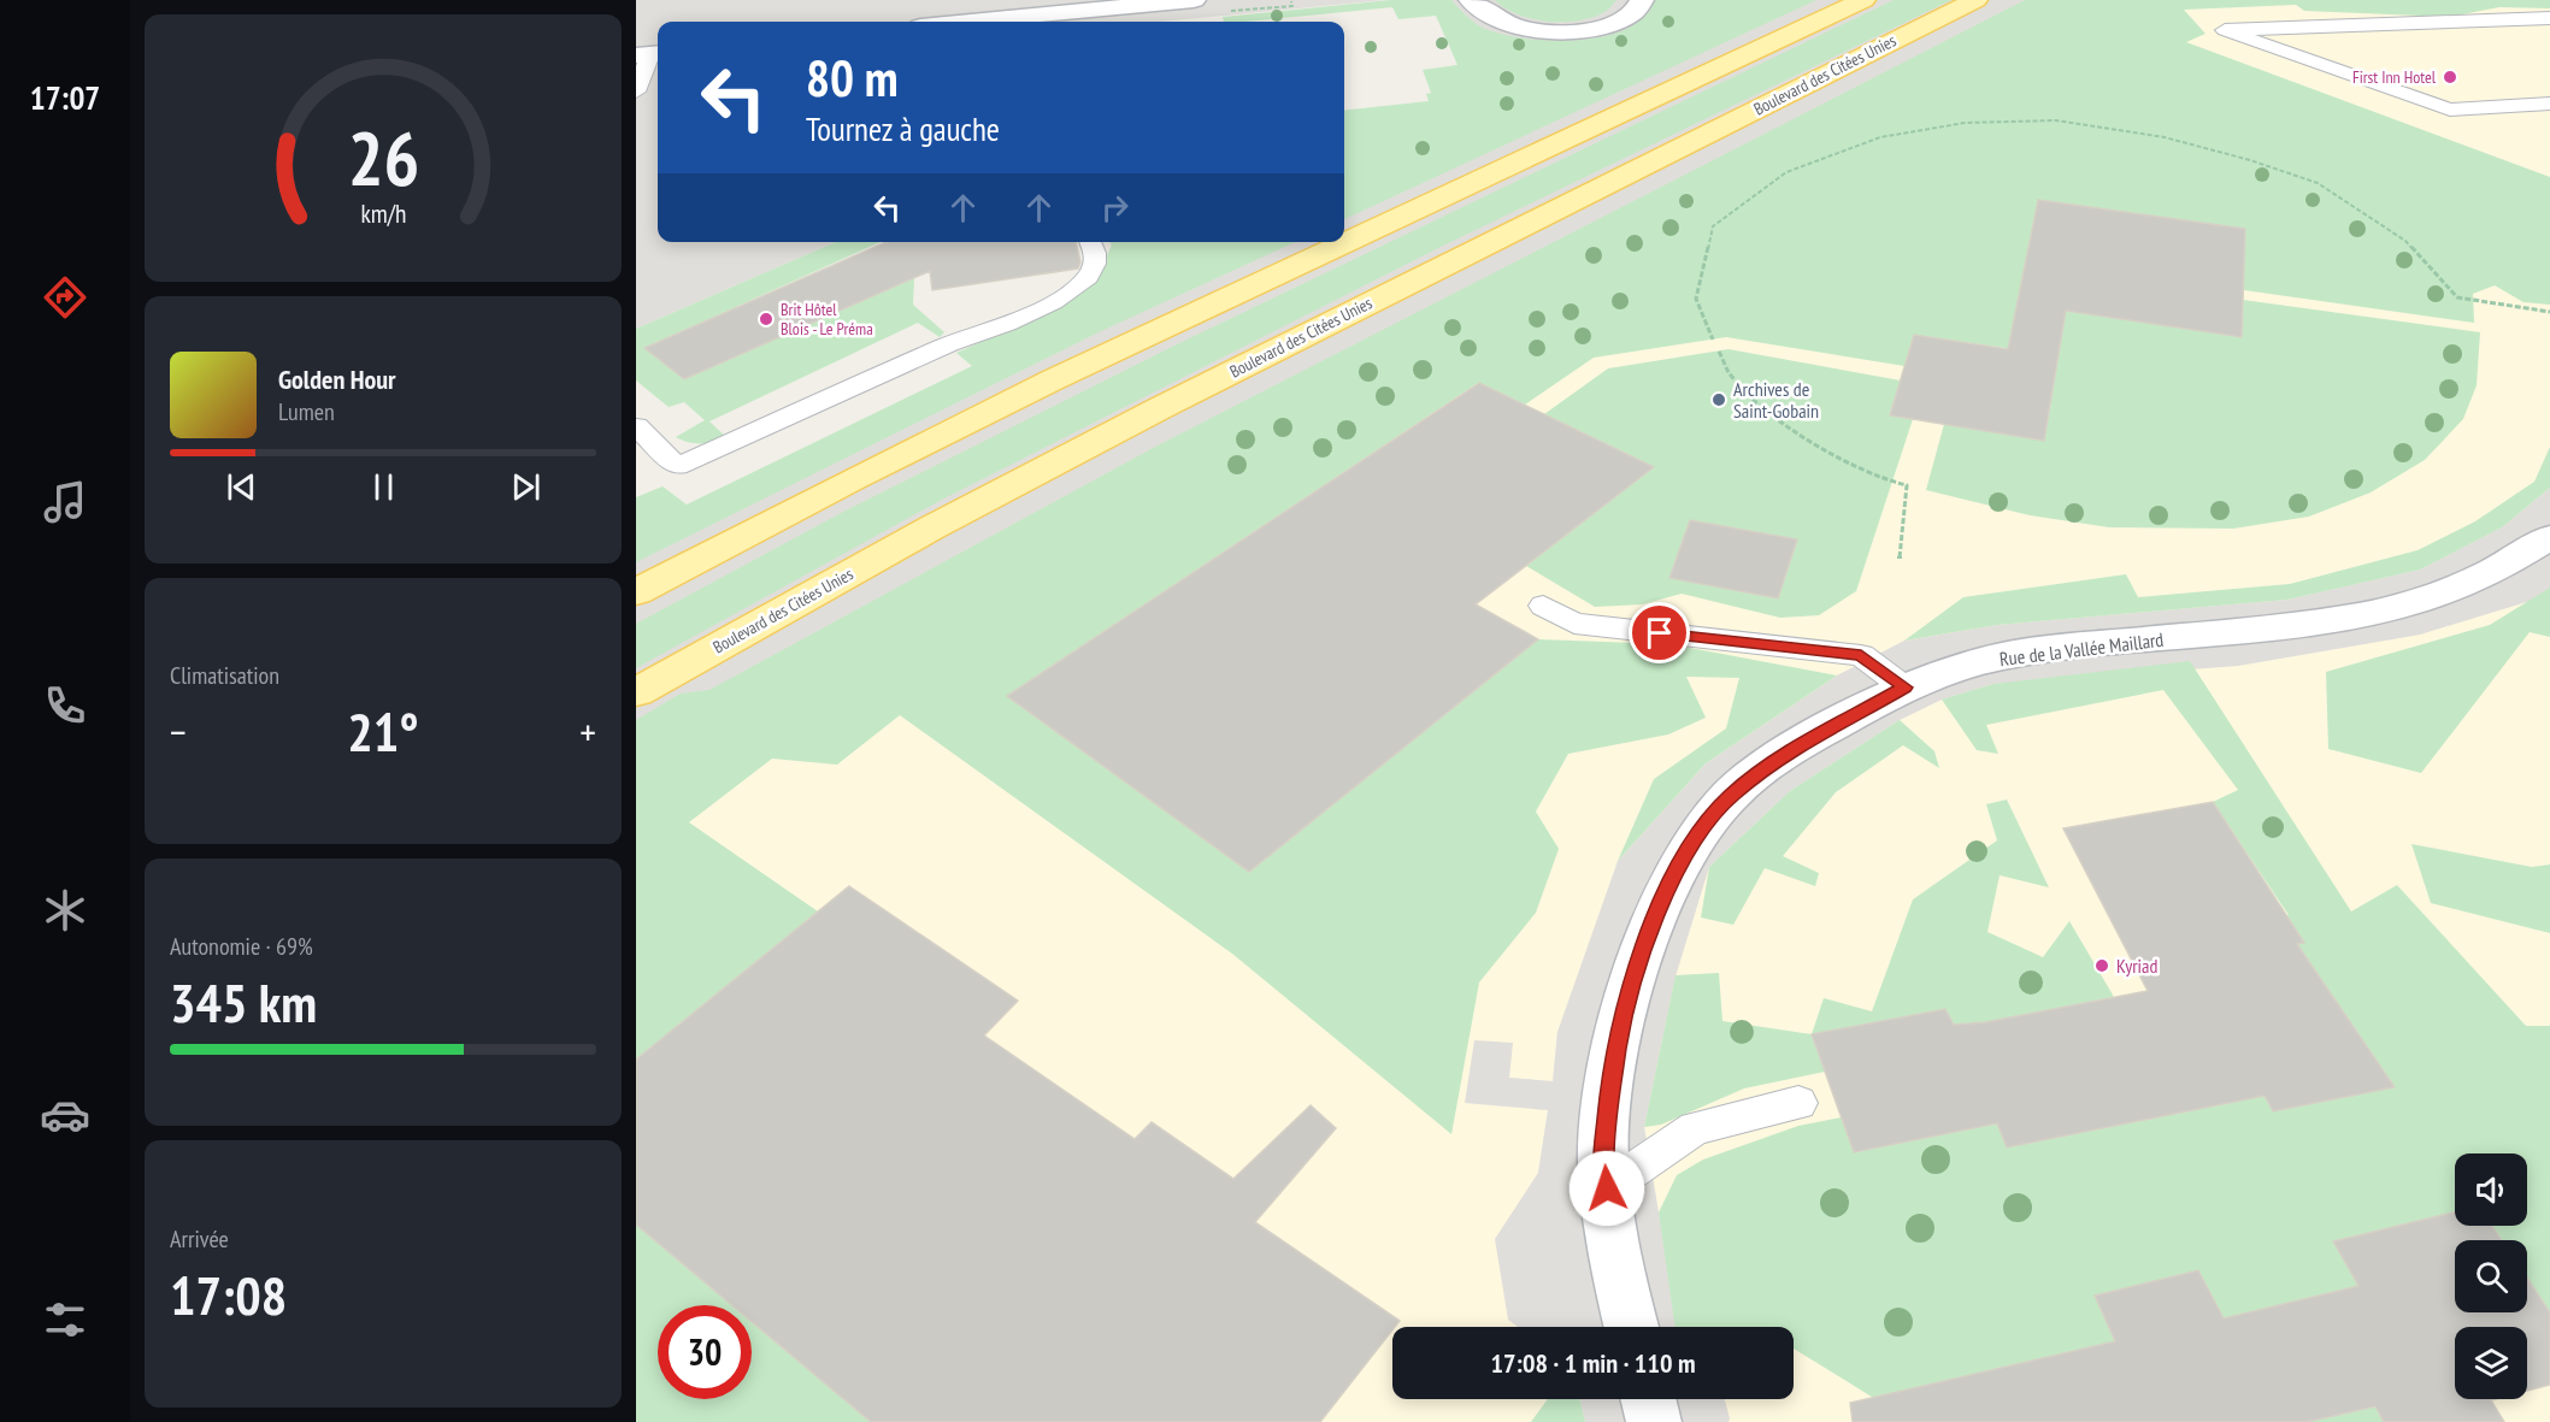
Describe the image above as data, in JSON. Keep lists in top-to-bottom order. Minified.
{"streets":{"main road":["Boulevard des Citées Unies"],"street":["Rue de la Vallée Maillard"]},"places":["First Inn Hotel","Brit Hôtel Blois - Le Préma","Archives de Saint-Gobain","Kyriad"],"page":{"tabs":"17:07","turn":["80 m","Tournez à gauche"],"song":["Golden Hour","Lumen"],"tile":["Climatisation",["Autonomie · 69%","345 km"],["Arrivée","17:08"]],"heat":["−","21°","+"],"limit":"30","trip":"17:08 · 1 min · 110 m","gauge":["26","km/h"]}}
